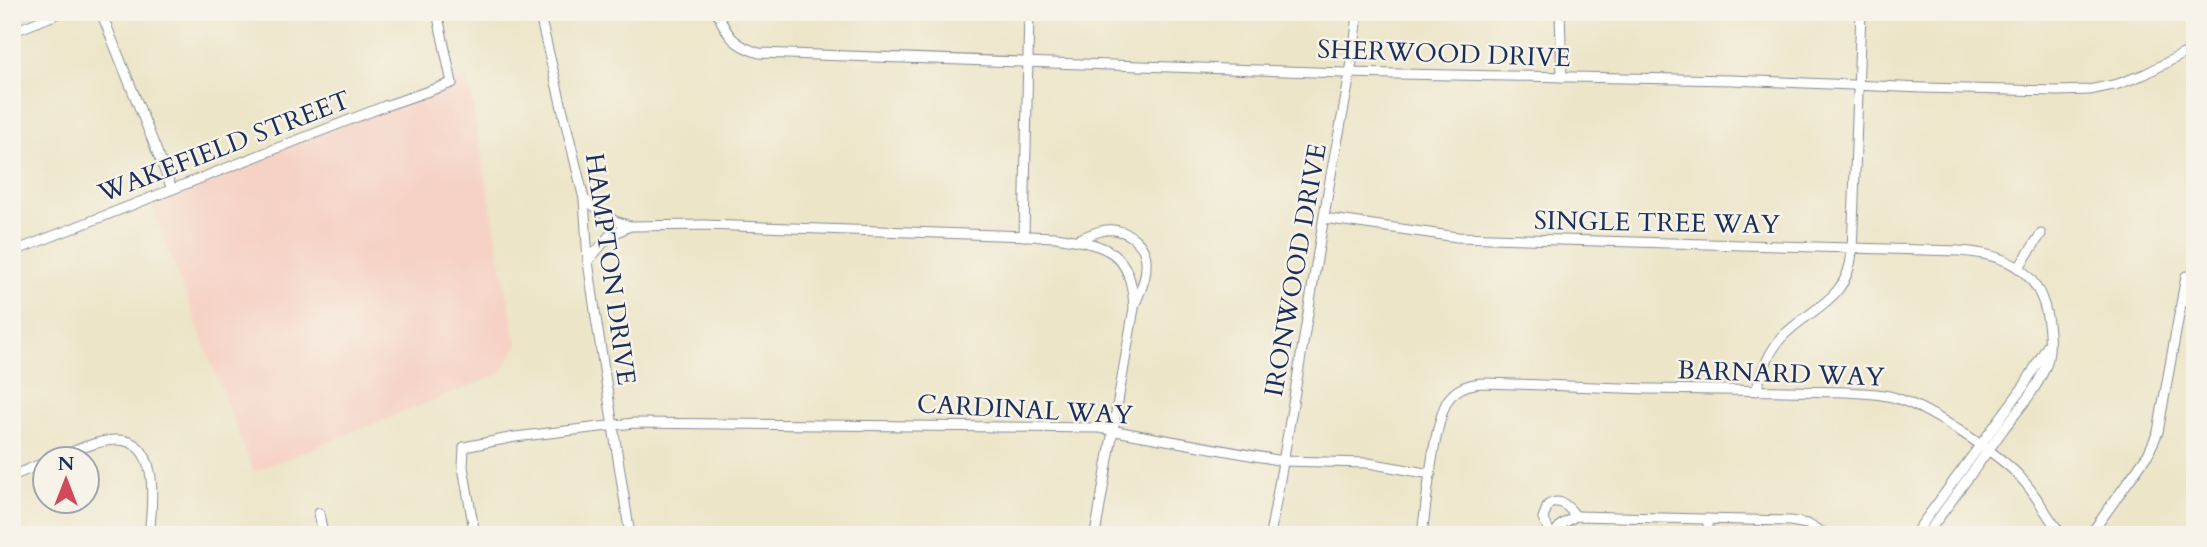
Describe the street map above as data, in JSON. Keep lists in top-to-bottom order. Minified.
{"streets":{"street":["SHERWOOD DRIVE","WAKEFIELD STREET","SINGLE TREE WAY","HAMPTON DRIVE","IRONWOOD DRIVE","BARNARD WAY","CARDINAL WAY"]},"crossings":[["SHERWOOD DRIVE","IRONWOOD DRIVE"],["SINGLE TREE WAY","IRONWOOD DRIVE"],["HAMPTON DRIVE","CARDINAL WAY"],["IRONWOOD DRIVE","CARDINAL WAY"],["BARNARD WAY","CARDINAL WAY"]],"north":"top"}
